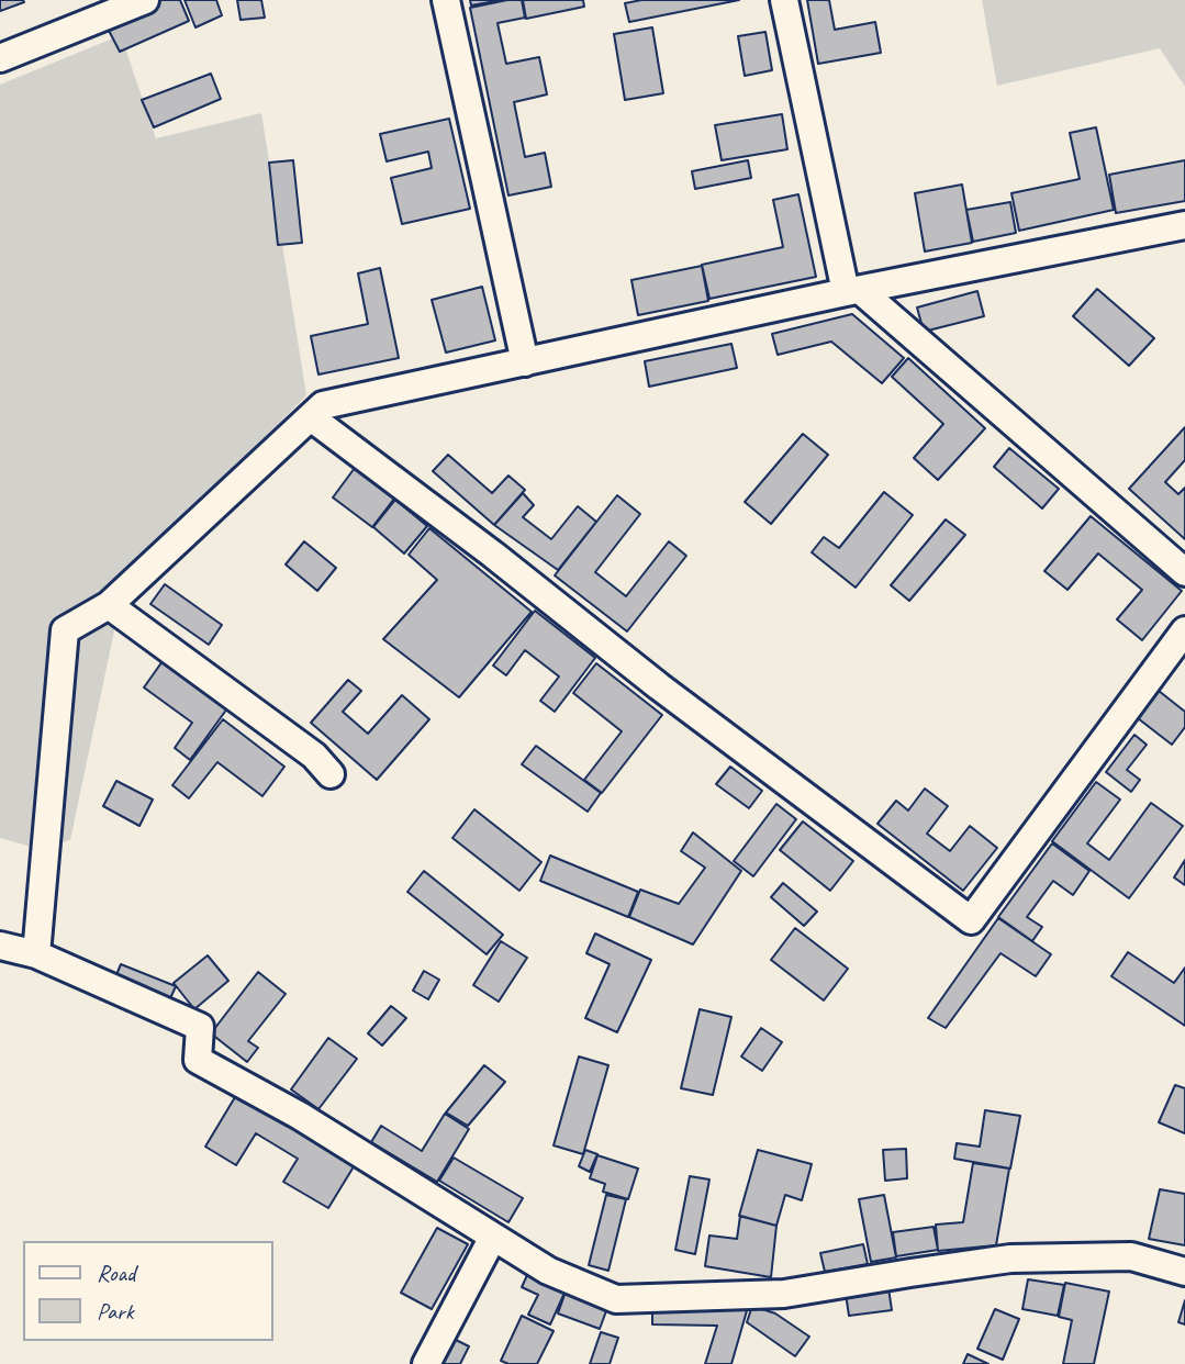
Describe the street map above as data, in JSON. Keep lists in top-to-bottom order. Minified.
{"legend":["Road","Park"]}
